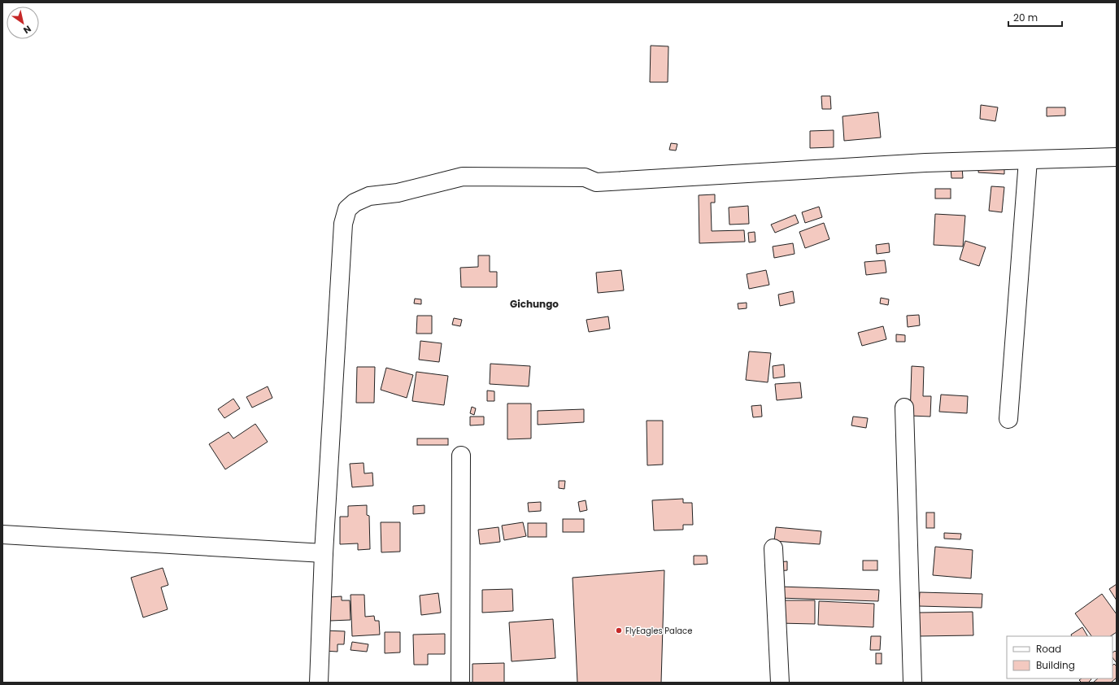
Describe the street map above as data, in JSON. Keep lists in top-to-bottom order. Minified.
{"districts":["Gichungo"],"places":["FlyEagles Palace"],"legend":["Road","Building"],"scale_bar":"20 m","north":"bottom right"}
